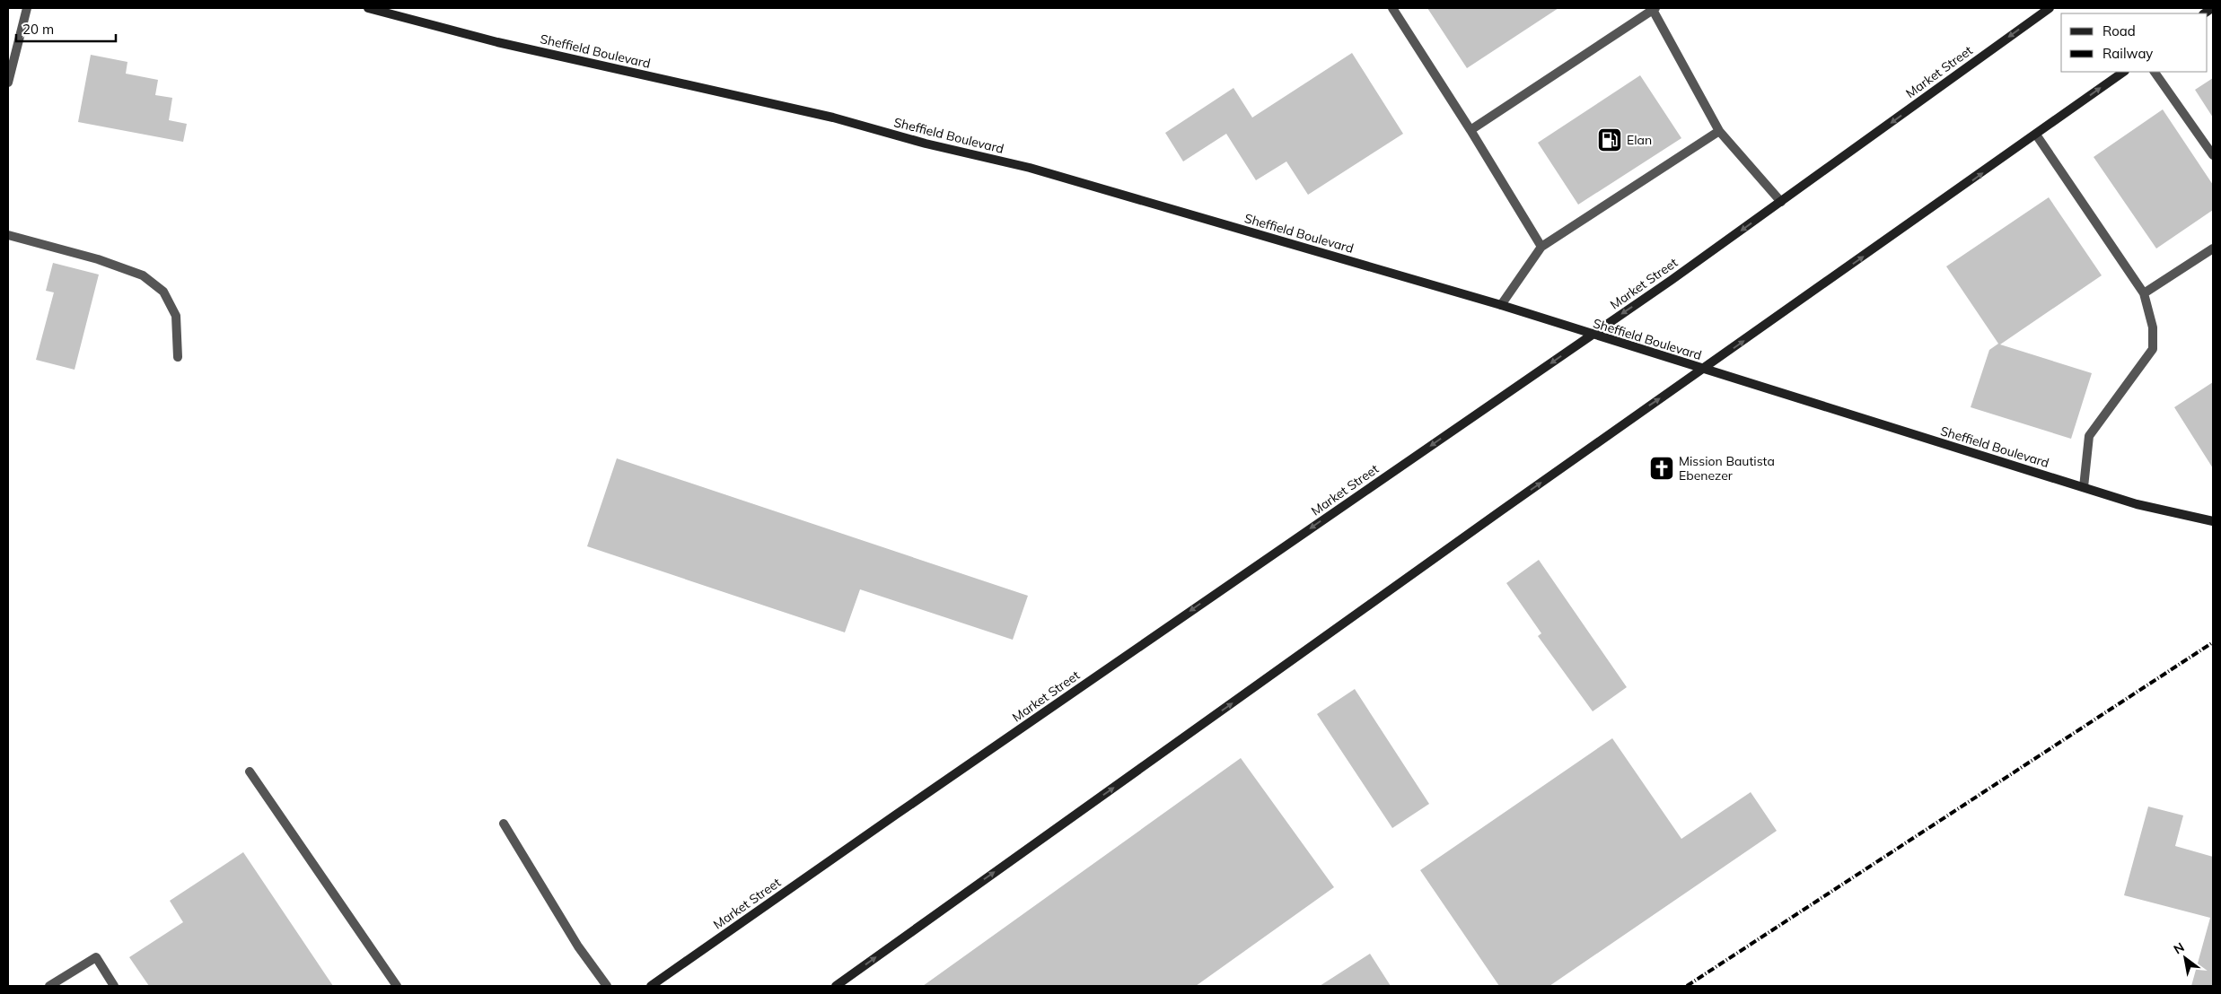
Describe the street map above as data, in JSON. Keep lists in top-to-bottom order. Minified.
{"streets":{"main road":["Sheffield Boulevard","Market Street"]},"crossings":[["Sheffield Boulevard","Market Street"]],"one_way":["Market Street"],"places":{"fuel station":["Elan"],"church":["Mission Bautista Ebenezer"]},"legend":["Road","Railway"],"scale_bar":"20 m","north":"top left"}
